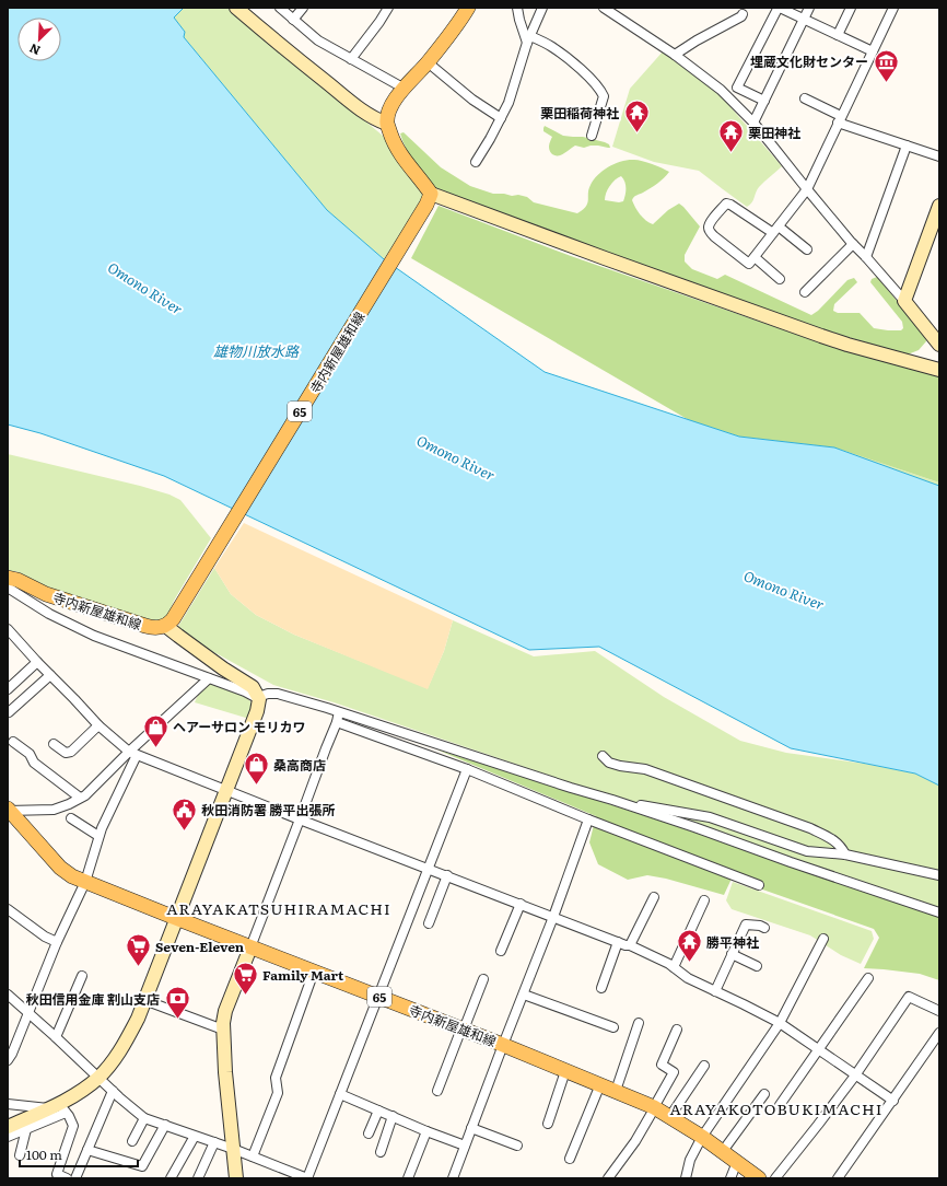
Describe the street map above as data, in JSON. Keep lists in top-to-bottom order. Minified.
{"streets":{"main road":["寺内新屋雄和線","65"]},"districts":["ARAYAKATSUHIRAMACHI","ARAYAKOTOBUKIMACHI"],"water":["Omono River","雄物川放水路"],"places":{"museum":["埋蔵文化財センター"],"temple":["栗田稲荷神社","栗田神社","勝平神社"],"shop":["ヘアーサロン モリカワ","桑高商店"],"public building":["秋田消防署 勝平出張所"],"supermarket":["Seven-Eleven","Family Mart"],"bank":["秋田信用金庫 割山支店"]},"scale_bar":"100 m","north":"bottom left"}
